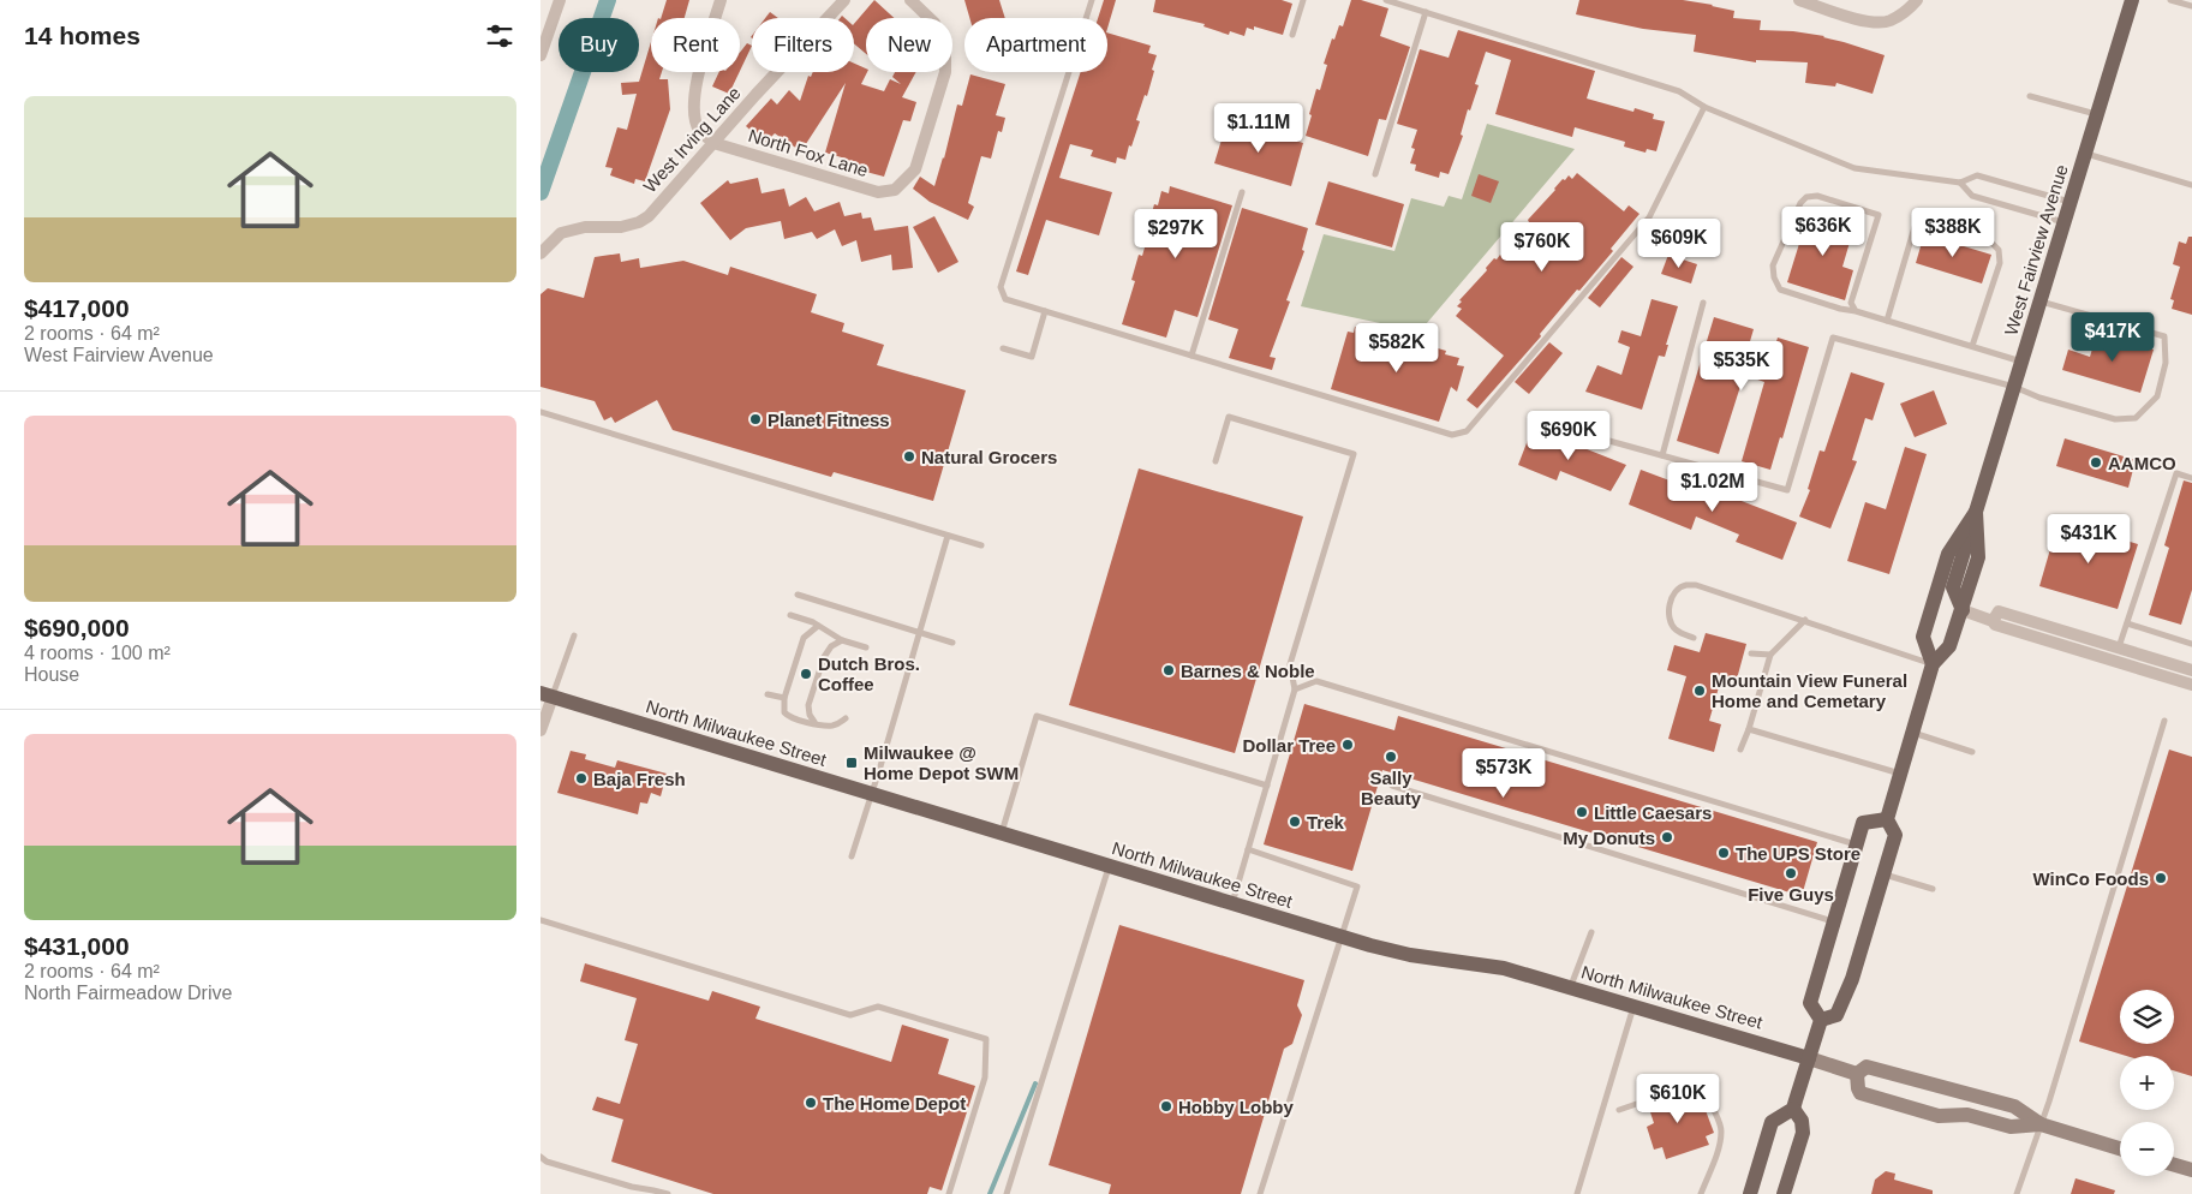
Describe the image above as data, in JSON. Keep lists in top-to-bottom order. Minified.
{"streets":{"main road":["West Fairview Avenue","North Milwaukee Street"],"street":["West Irving Lane","North Fox Lane"]},"crossings":[["West Irving Lane","North Fox Lane"]],"places":{"other":["Planet Fitness","Natural Grocers","AAMCO","Barnes & Noble","Dutch Bros. Coffee","Mountain View Funeral Home and Cemetary","Dollar Tree","Sally Beauty","Baja Fresh","Little Caesars","Trek","My Donuts","The UPS Store","Five Guys","WinCo Foods","The Home Depot","Hobby Lobby"],"transit":["Milwaukee @ Home Depot SWM"]},"page":{"heading":"14 homes","chip":["Buy","Rent","Filters","New","Apartment"],"list":[{"name":"$417,000","note":"2 rooms · 64 m² · West Fairview Avenue"},{"name":"$690,000","note":"4 rooms · 100 m² · House"},{"name":"$431,000","note":"2 rooms · 64 m² · North Fairmeadow Drive"}],"price":["$1.11M","$636K","$388K","$297K","$609K","$760K","$417K","$582K","$535K","$690K","$1.02M","$431K","$573K","$610K"],"map_buttons":["+","−"]}}
